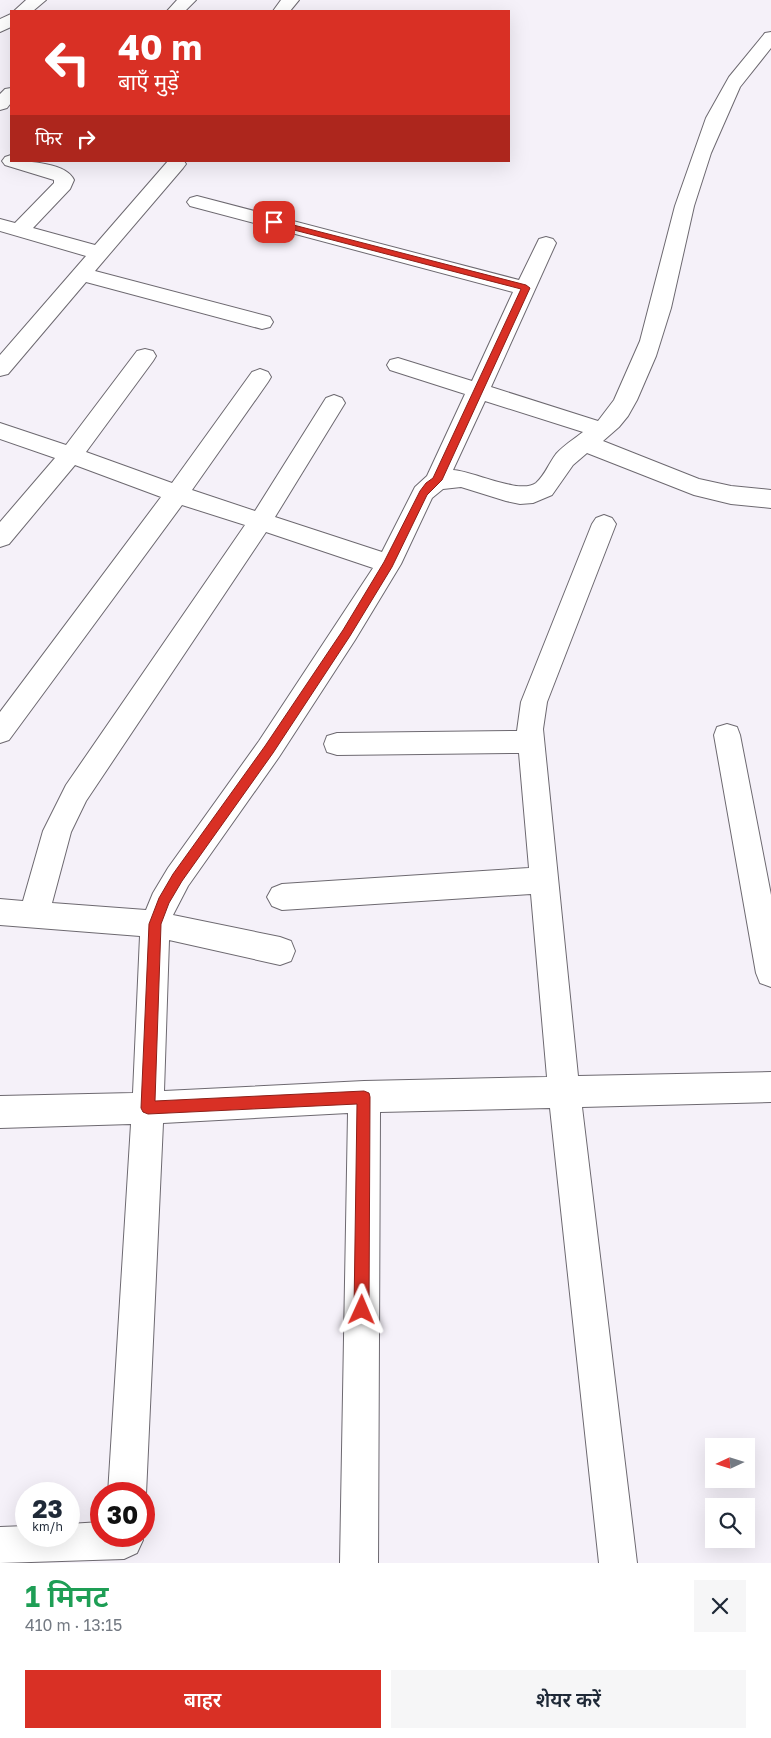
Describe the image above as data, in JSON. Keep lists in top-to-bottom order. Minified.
{"north":"left","page":{"turn":["40 m","बाएँ मुड़ें"],"then":"फिर","speed":"23 km/h","limit":"30","heading":["1 मिनट","410 m · 13:15"],"buttons":["बाहर","शेयर करें"]}}
